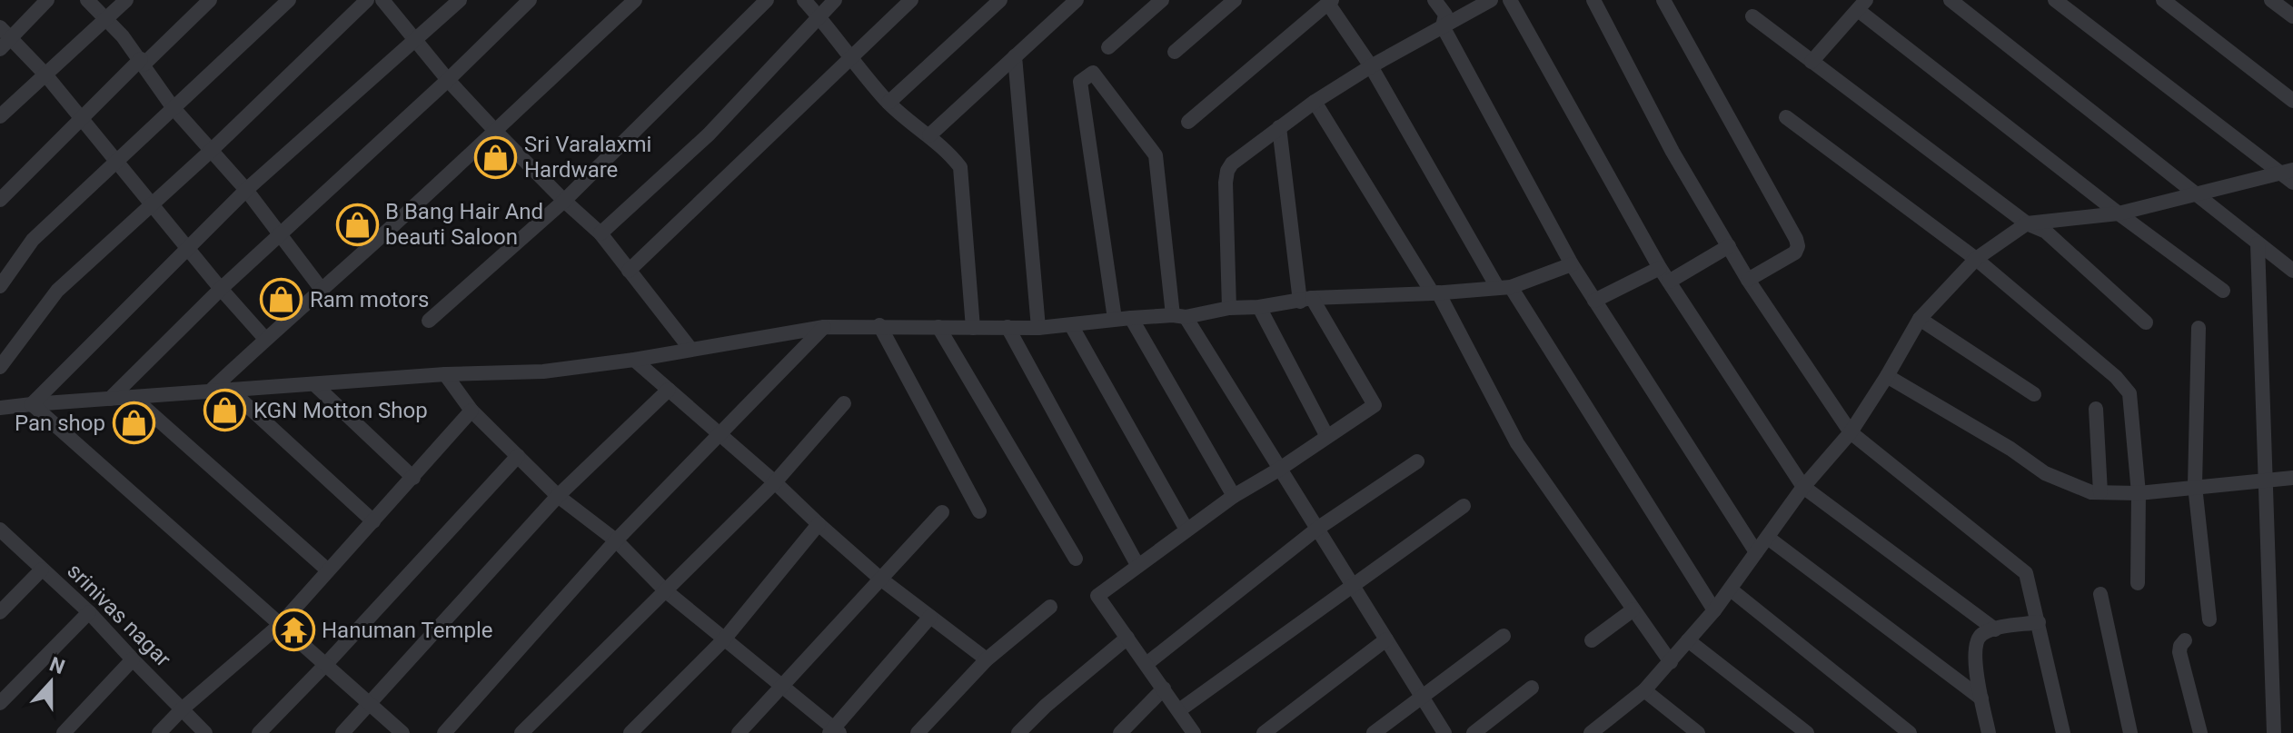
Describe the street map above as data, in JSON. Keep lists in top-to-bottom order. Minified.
{"streets":{"street":["srinivas nagar"]},"places":{"shop":["Sri Varalaxmi Hardware","B Bang Hair And beauti Saloon","Ram motors","KGN Motton Shop","Pan shop"],"temple":["Hanuman Temple"]},"north":"top"}
